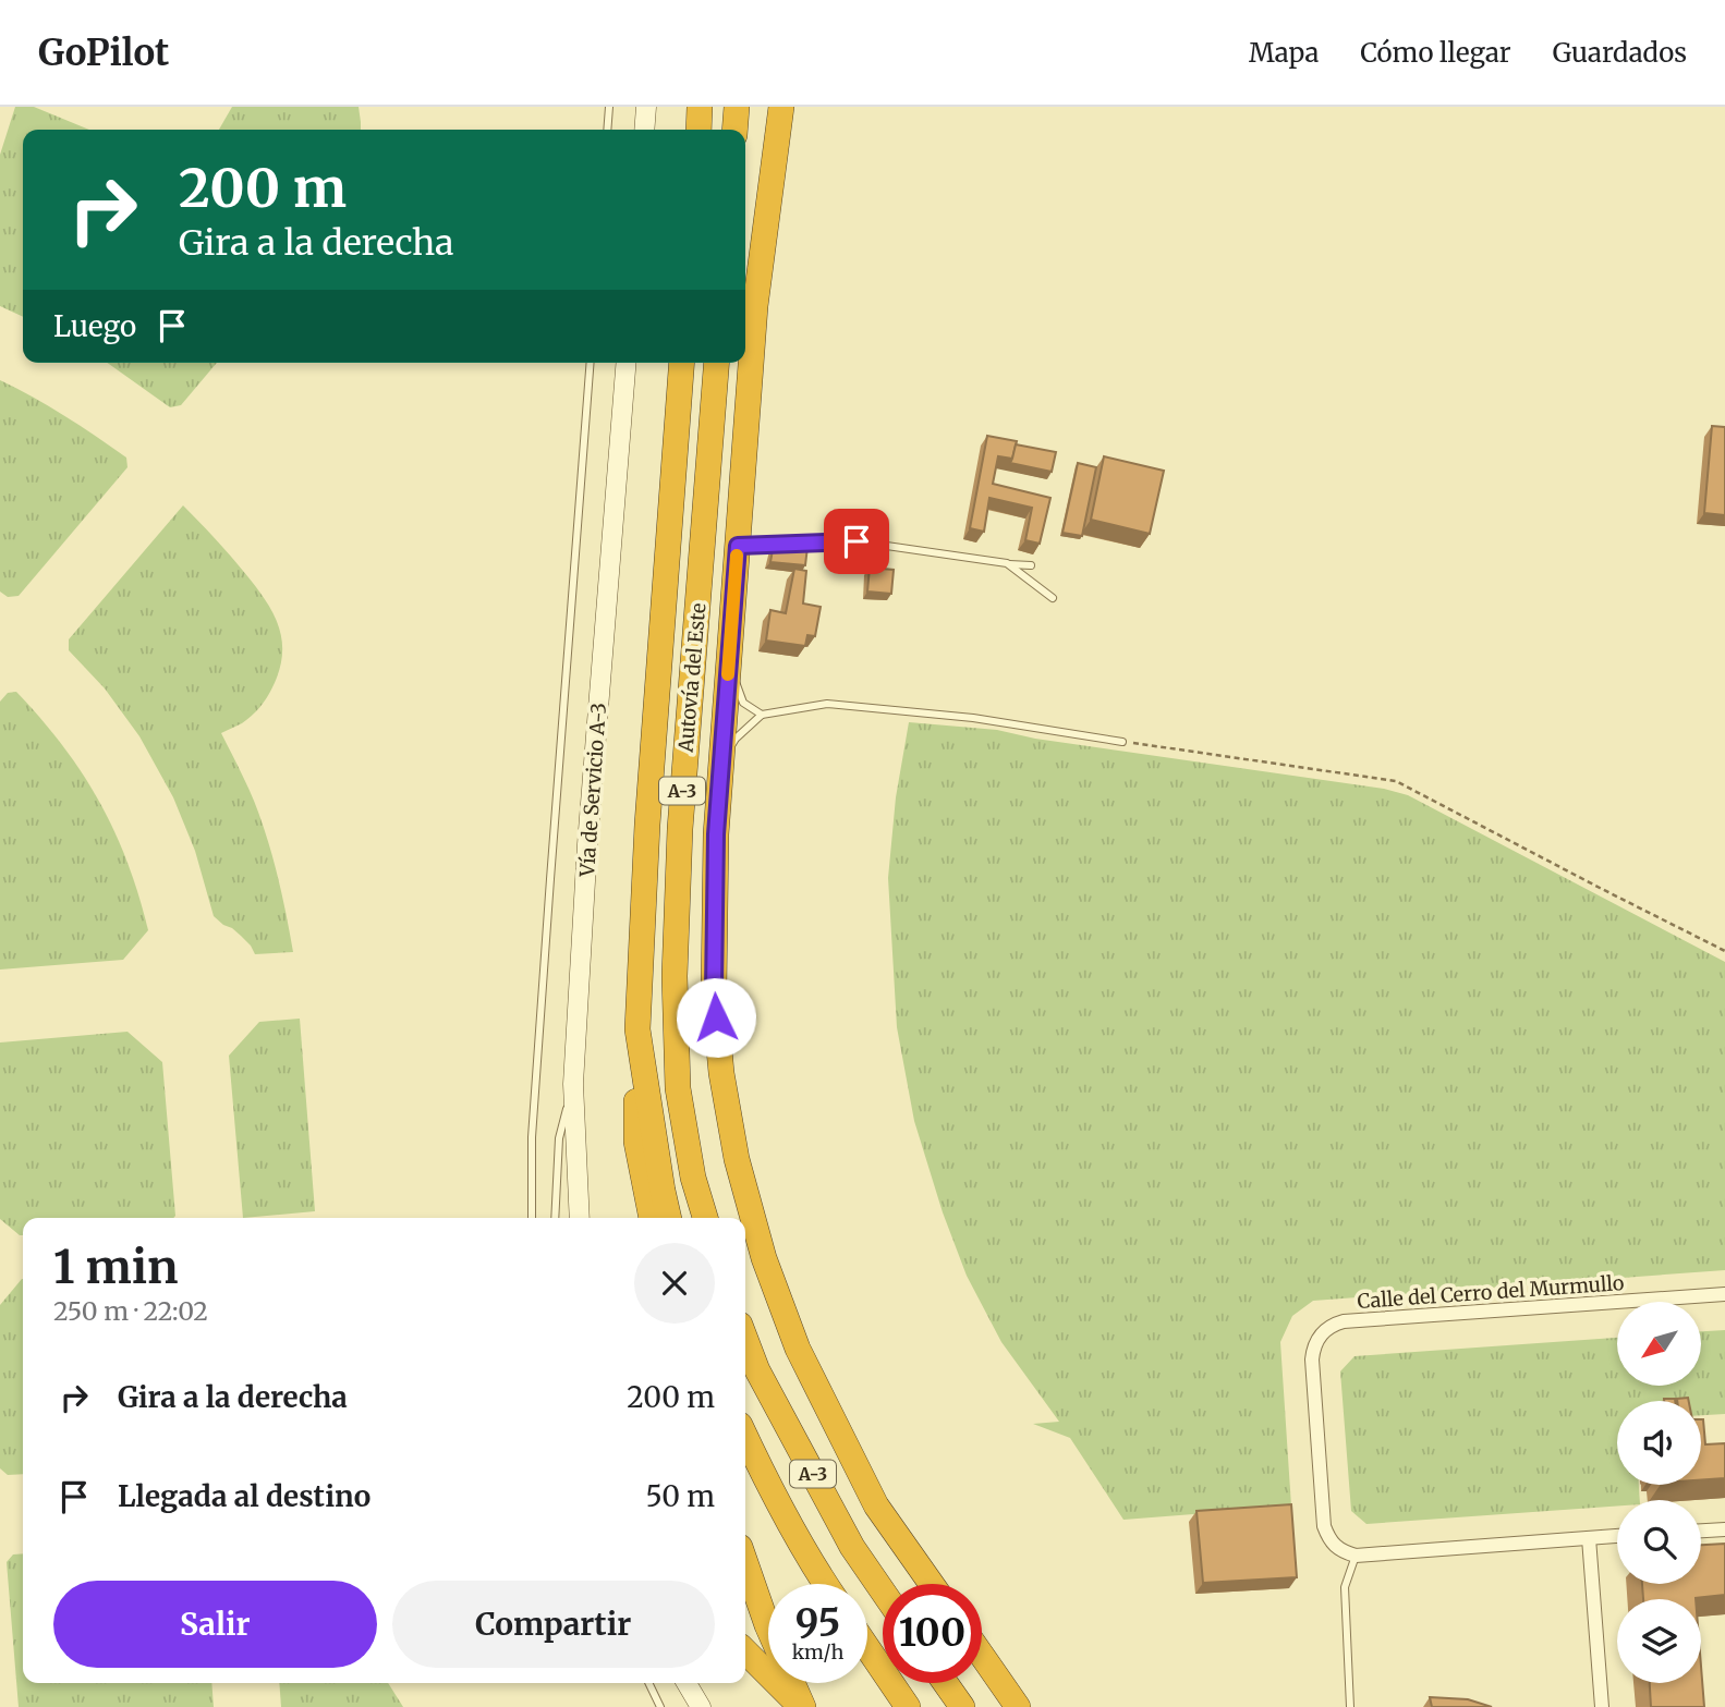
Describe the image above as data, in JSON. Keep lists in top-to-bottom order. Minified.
{"streets":{"highway":["Autovía del Este","A-3"],"main road":["Vía de Servicio A-3"],"street":["Calle del Cerro del Murmullo"]},"north":"bottom left","page":{"header":"GoPilot","nav":["Mapa","Cómo llegar","Guardados"],"turn":["200 m","Gira a la derecha"],"then":"Luego","heading":["1 min","250 m · 22:02"],"list":[{"name":"Gira a la derecha","value":"200 m"},{"name":"Llegada al destino","value":"50 m"}],"buttons":["Salir","Compartir"],"speed":"95 km/h","limit":"100"}}
